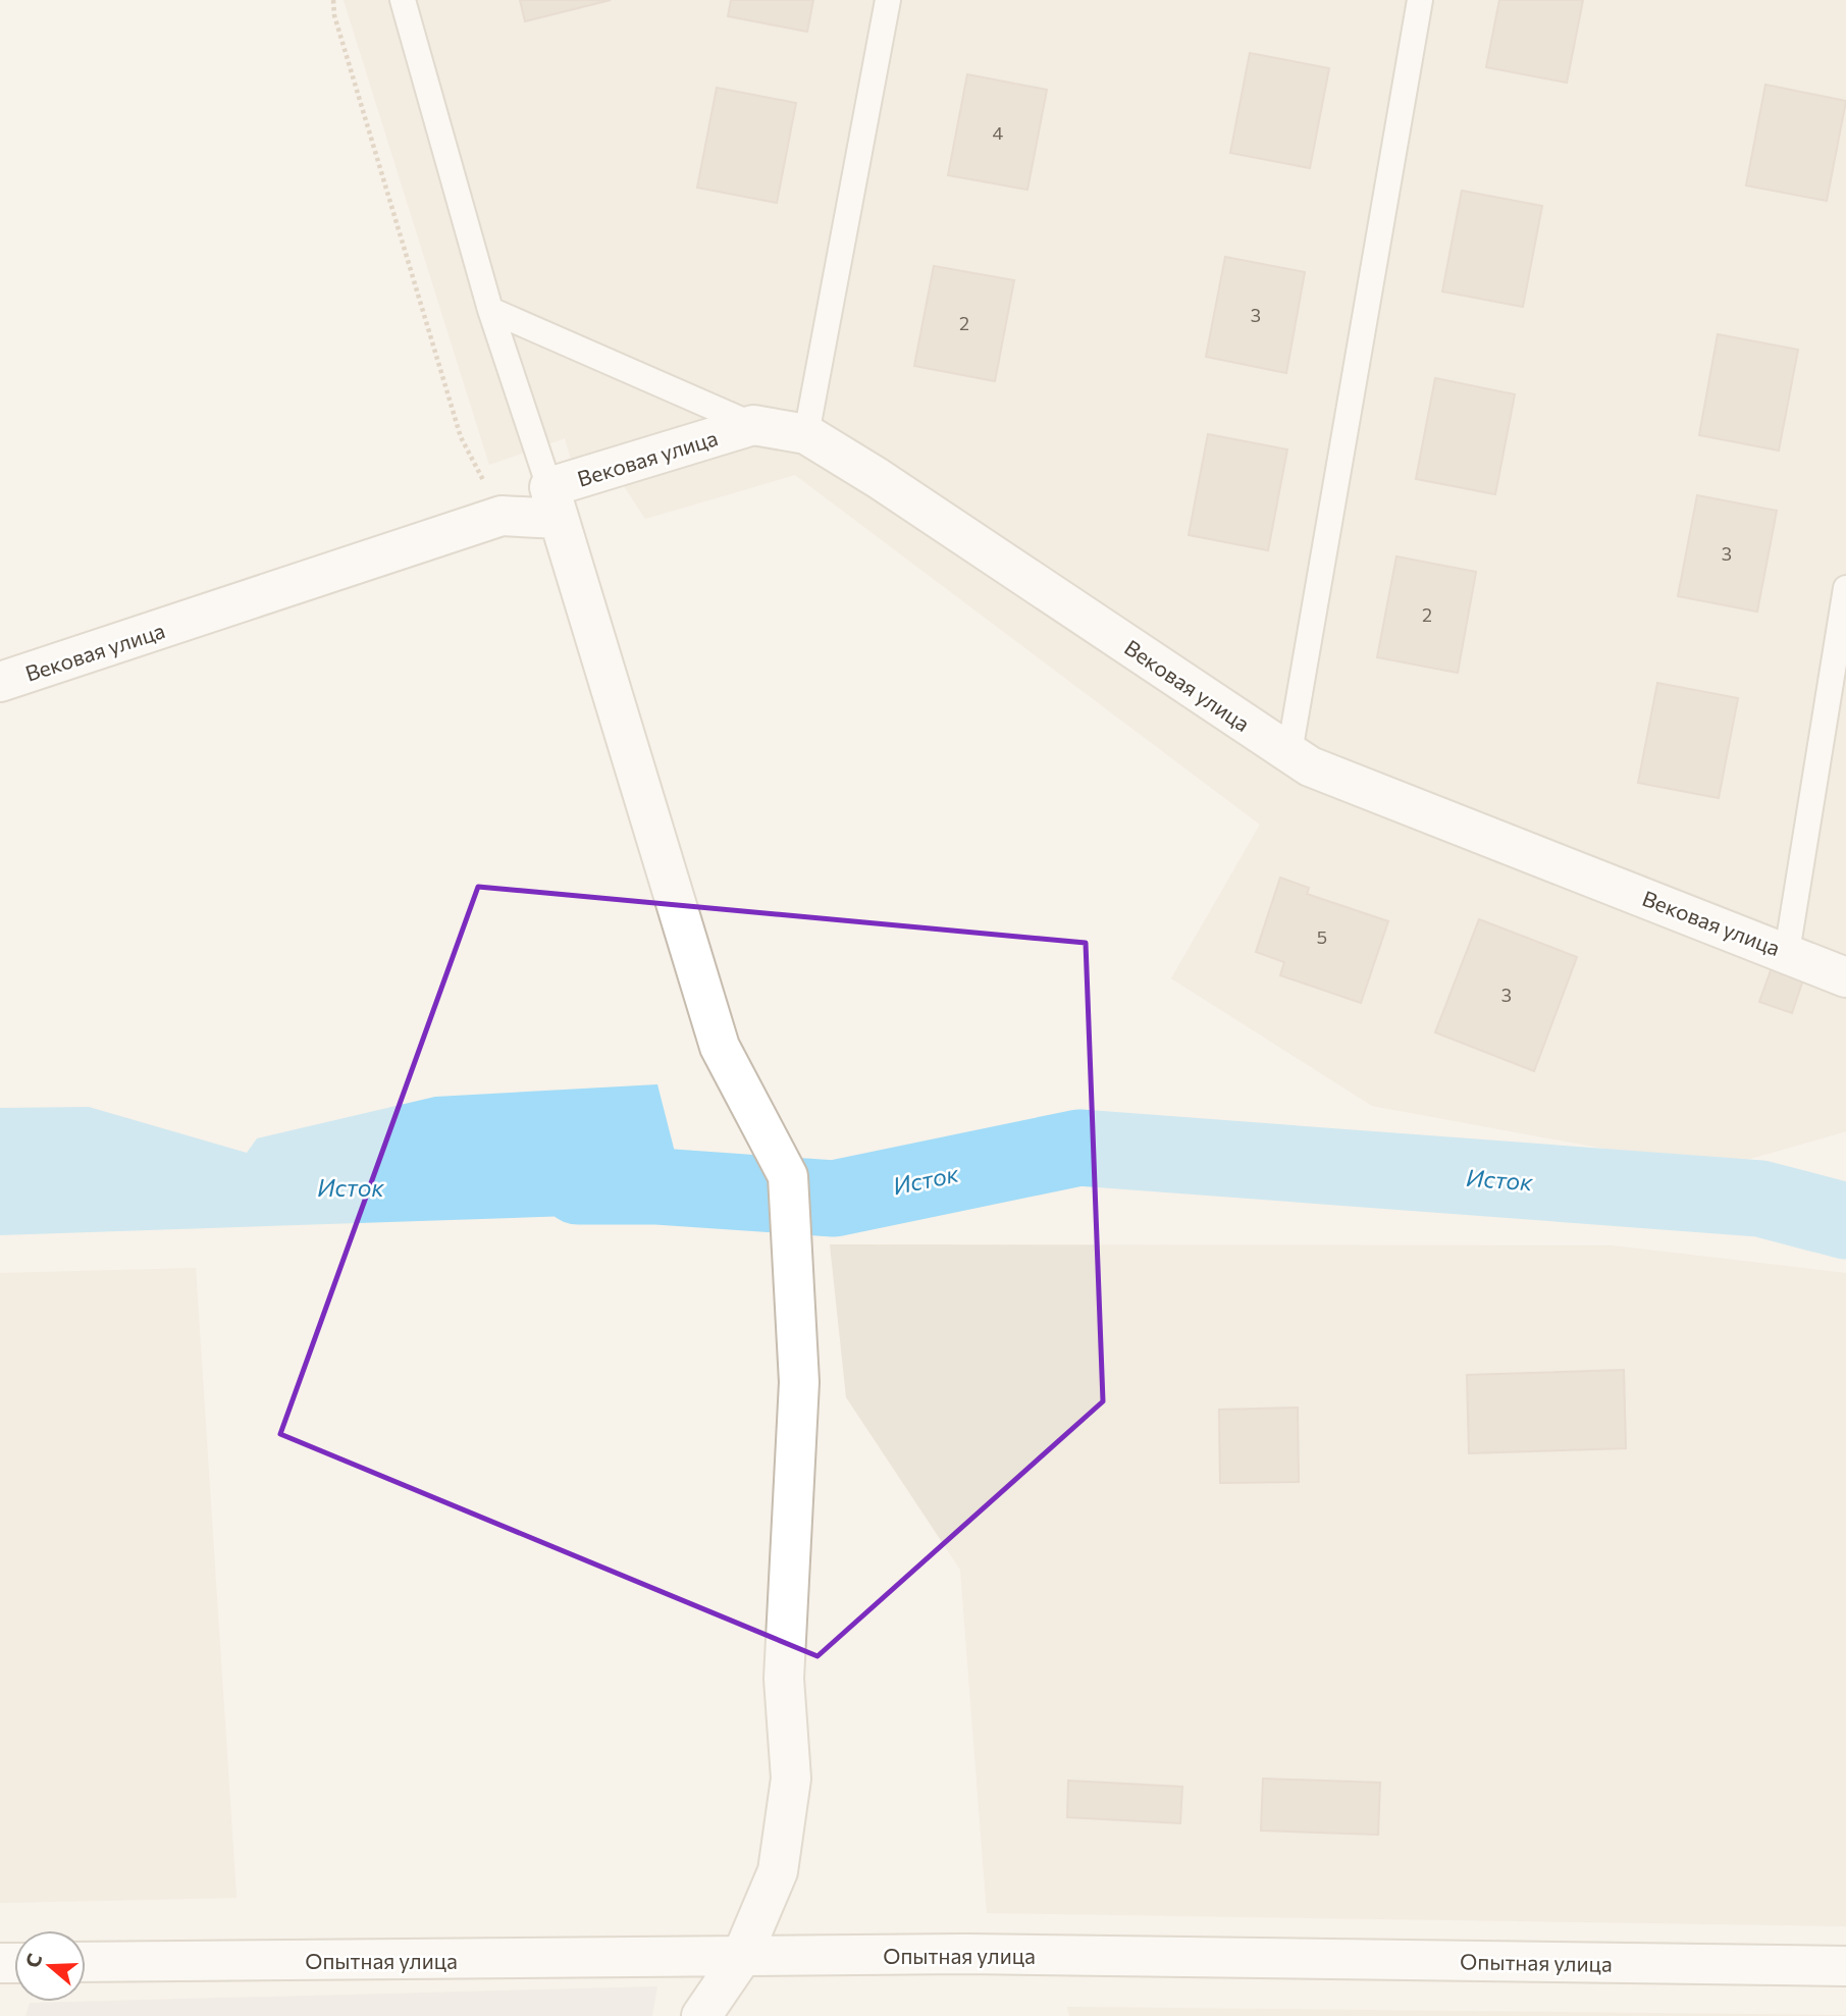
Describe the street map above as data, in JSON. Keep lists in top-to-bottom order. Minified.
{"streets":{"street":["Вековая улица","Опытная улица"]},"water":["Исток"],"house_numbers":["4","3","2","3","2","5","3"],"north":"left"}
